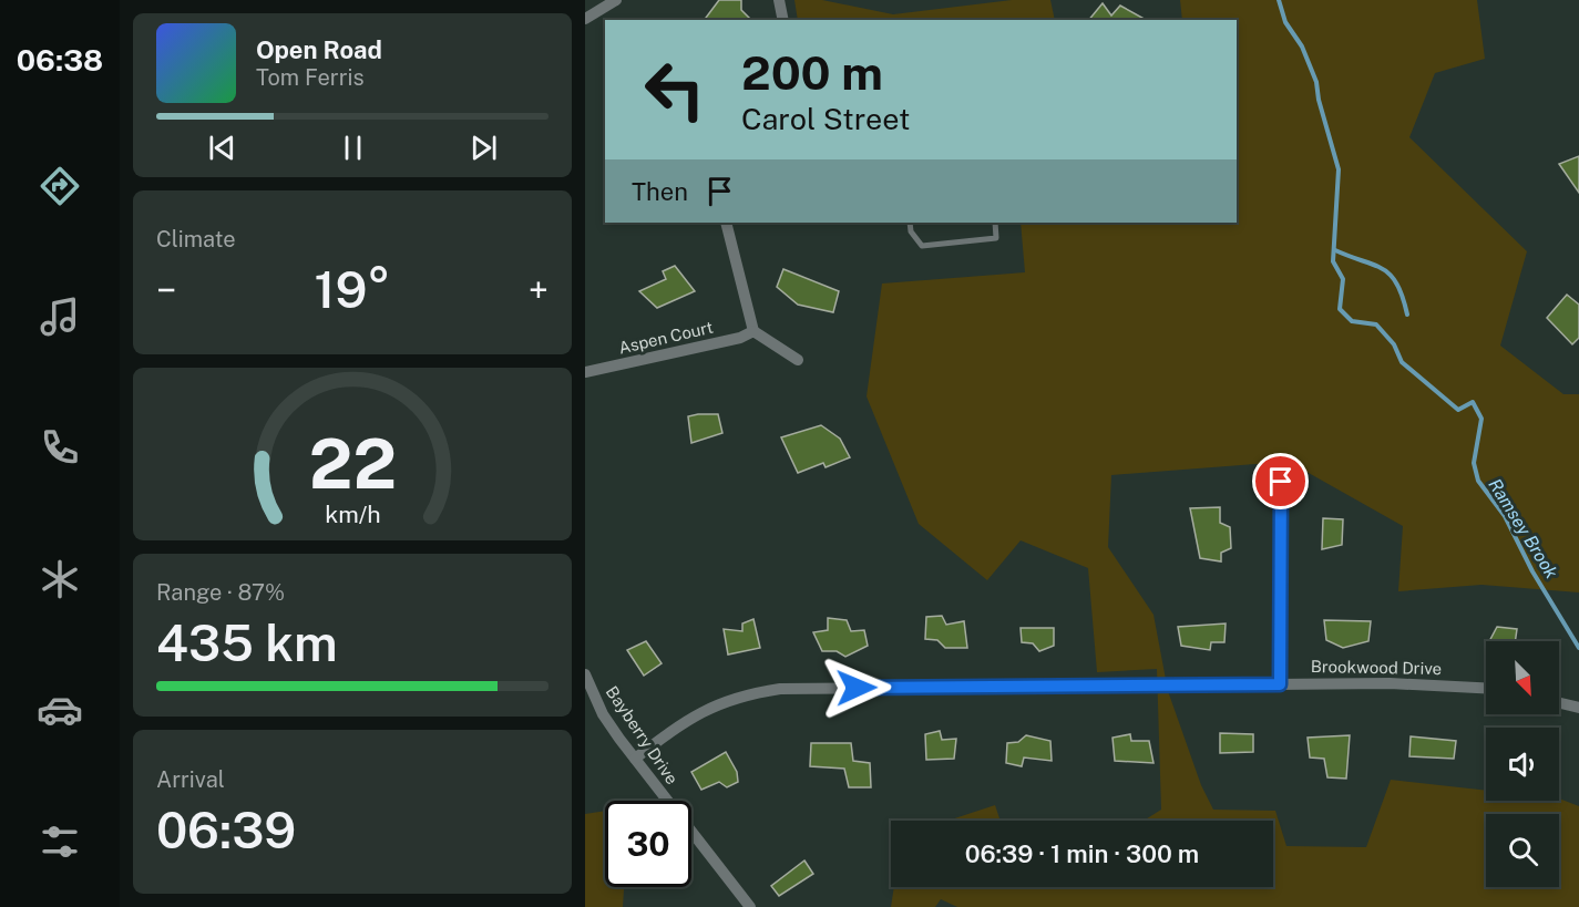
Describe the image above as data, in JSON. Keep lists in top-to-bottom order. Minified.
{"streets":{"street":["Aspen Court","Brookwood Drive","Bayberry Drive"]},"crossings":[["Brookwood Drive","Bayberry Drive"]],"water":["Ramsey Brook"],"north":"bottom right","page":{"tabs":"06:38","turn":["200 m","Carol Street"],"song":["Open Road","Tom Ferris"],"then":"Then","tile":["Climate",["Range · 87%","435 km"],["Arrival","06:39"]],"heat":["−","19°","+"],"limit":"30","trip":"06:39 · 1 min · 300 m","gauge":["22","km/h"]}}
